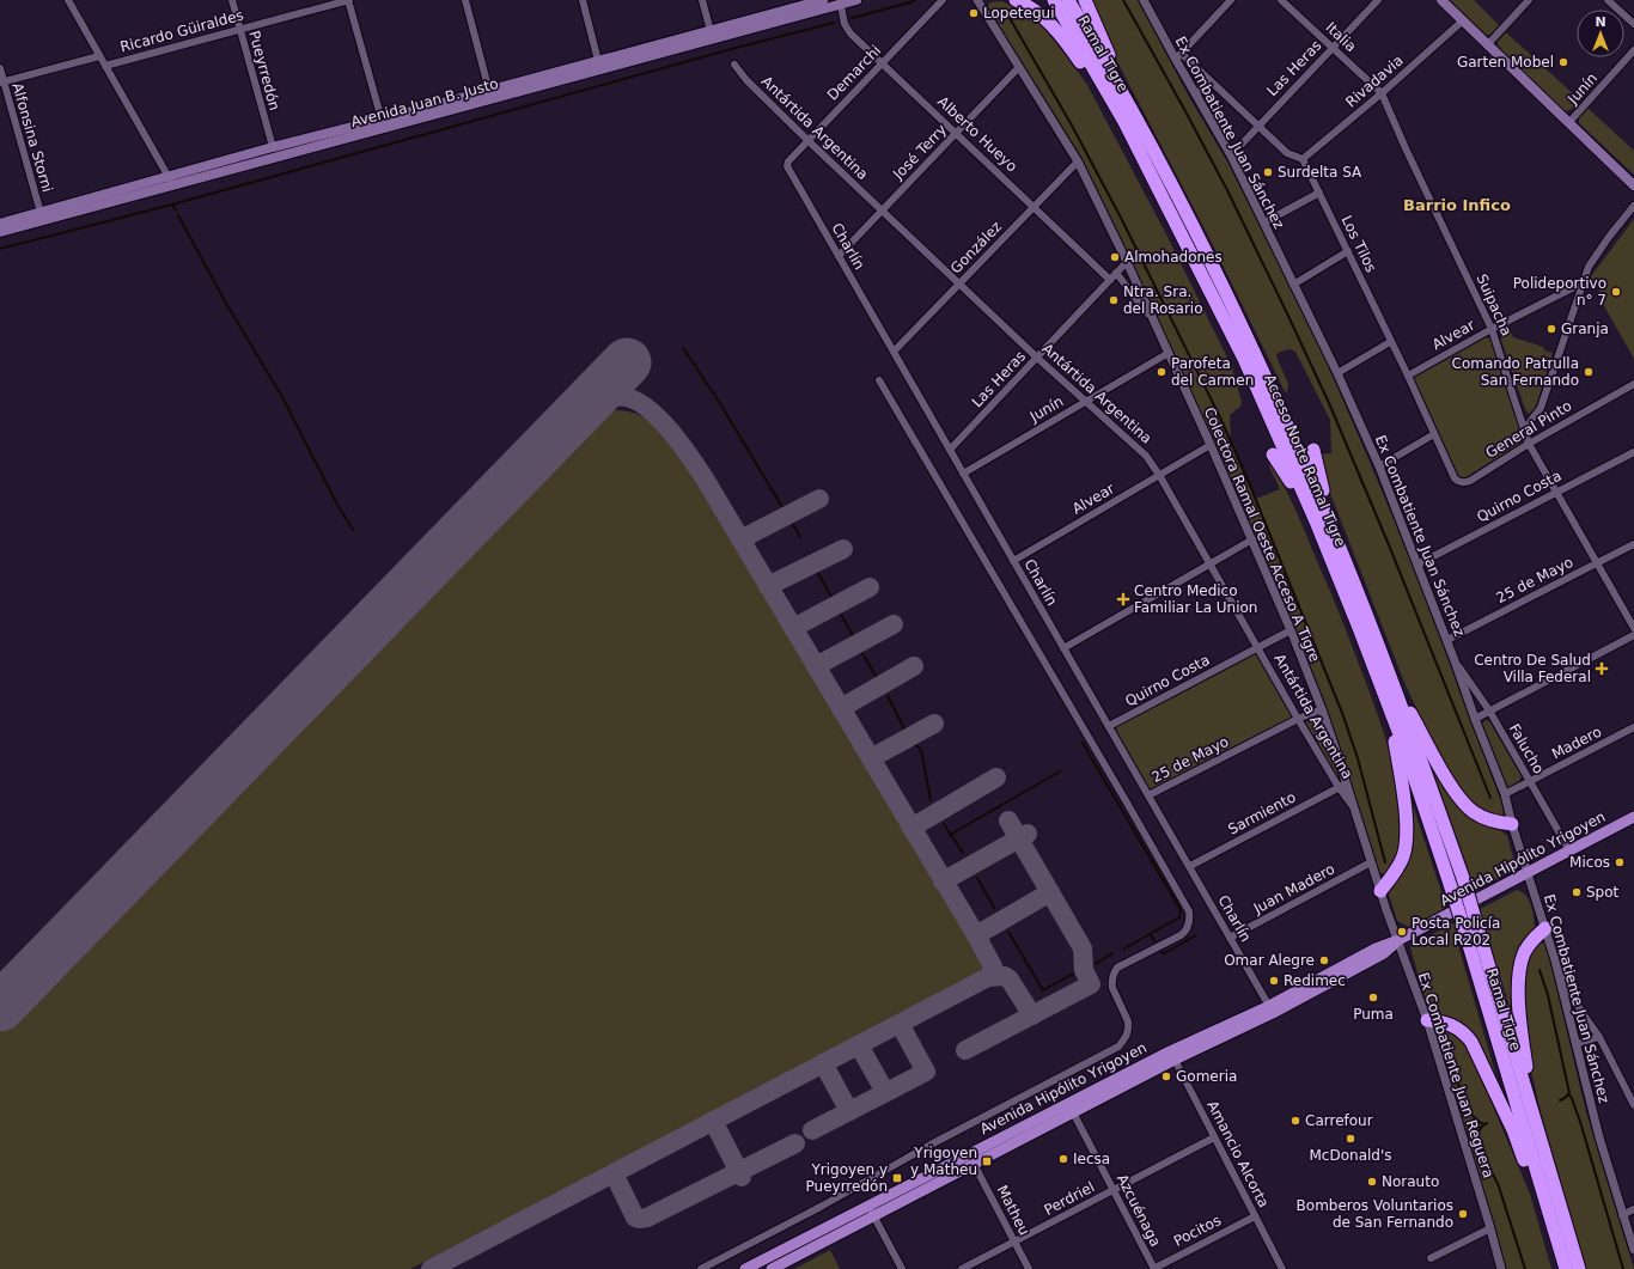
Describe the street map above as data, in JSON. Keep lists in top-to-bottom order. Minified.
{"streets":{"highway":["Ramal Tigre","Acceso Norte Ramal Tigre"],"main road":["Avenida Juan B. Justo","Avenida Hipólito Yrigoyen"],"street":["Ricardo Güiraldes","Italia","Las Heras","Pueyrredón","Demarchi","Rivadavia","Junín","Antártida Argentina","Ex Combatiente Juan Sánchez","Alberto Hueyo","Alfonsina Storni","José Terry","Los Tilos","Charlín","González","Suipacha","Alvear","General Pinto","Quirno Costa","Colectora Ramal Oeste Acceso A Tigre","25 de Mayo","Madero","Falucho","Sarmiento","Juan Madero","Ex Combatiente Juan Reguera","Amancio Alcorta","Perdriel","Matheu","Azcuénaga","Pocitos"]},"crossings":[["Ricardo Güiraldes","Pueyrredón"],["Italia","Las Heras"],["Italia","Rivadavia"],["Italia","Suipacha"],["Ramal Tigre","Acceso Norte Ramal Tigre"],["Las Heras","Antártida Argentina"],["Las Heras","Ex Combatiente Juan Sánchez"],["Las Heras","Alberto Hueyo"],["Las Heras","Charlín"],["Las Heras","Colectora Ramal Oeste Acceso A Tigre"],["Pueyrredón","Avenida Juan B. Justo"],["Demarchi","Antártida Argentina"],["Demarchi","Alberto Hueyo"],["Demarchi","Charlín"],["Rivadavia","Los Tilos"],["Rivadavia","Suipacha"],["Junín","Antártida Argentina"],["Junín","Charlín"],["Junín","Colectora Ramal Oeste Acceso A Tigre"],["Avenida Juan B. Justo","Alberto Hueyo"],["Avenida Juan B. Justo","Alfonsina Storni"],["Antártida Argentina","José Terry"],["Antártida Argentina","González"],["Antártida Argentina","Alvear"],["Antártida Argentina","Quirno Costa"],["Antártida Argentina","Colectora Ramal Oeste Acceso A Tigre"],["Antártida Argentina","25 de Mayo"],["Antártida Argentina","Sarmiento"],["Ex Combatiente Juan Sánchez","Quirno Costa"],["Ex Combatiente Juan Sánchez","25 de Mayo"],["Ex Combatiente Juan Sánchez","Madero"],["Ex Combatiente Juan Sánchez","Falucho"],["Ex Combatiente Juan Sánchez","Avenida Hipólito Yrigoyen"],["Alberto Hueyo","José Terry"],["Alberto Hueyo","González"],["José Terry","Charlín"],["José Terry","Colectora Ramal Oeste Acceso A Tigre"],["Los Tilos","Alvear"],["Los Tilos","General Pinto"],["Charlín","González"],["Charlín","Alvear"],["Charlín","Quirno Costa"],["Charlín","25 de Mayo"],["Charlín","Sarmiento"],["Charlín","Avenida Hipólito Yrigoyen"],["Charlín","Juan Madero"],["González","Colectora Ramal Oeste Acceso A Tigre"],["Suipacha","Alvear"],["Suipacha","General Pinto"],["Suipacha","Quirno Costa"],["Suipacha","25 de Mayo"],["Alvear","Colectora Ramal Oeste Acceso A Tigre"],["Quirno Costa","Colectora Ramal Oeste Acceso A Tigre"],["Colectora Ramal Oeste Acceso A Tigre","25 de Mayo"],["Colectora Ramal Oeste Acceso A Tigre","Sarmiento"],["Colectora Ramal Oeste Acceso A Tigre","Juan Madero"],["Colectora Ramal Oeste Acceso A Tigre","Ex Combatiente Juan Reguera"],["Madero","Falucho"],["Falucho","Avenida Hipólito Yrigoyen"],["Avenida Hipólito Yrigoyen","Ex Combatiente Juan Reguera"],["Avenida Hipólito Yrigoyen","Amancio Alcorta"],["Avenida Hipólito Yrigoyen","Matheu"],["Avenida Hipólito Yrigoyen","Azcuénaga"],["Amancio Alcorta","Perdriel"],["Amancio Alcorta","Pocitos"],["Perdriel","Matheu"],["Perdriel","Azcuénaga"],["Azcuénaga","Pocitos"]],"districts":["Barrio Infico"],"places":{"other":["Lopetegui","Garten Mobel","Surdelta SA","Almohadones","Polideportivo n° 7","Ntra. Sra. del Rosario","Granja","Parofeta del Carmen","Comando Patrulla San Fernando","Micos","Spot","Posta Policía Local R202","Omar Alegre","Redimec","Puma","Gomeria","Carrefour","McDonald's","Iecsa","Norauto","Bomberos Voluntarios de San Fernando"],"health":["Centro Medico Familiar La Union","Centro De Salud Villa Federal"],"transit":["Yrigoyen y Matheu","Yrigoyen y Pueyrredón"]},"north":"top"}
